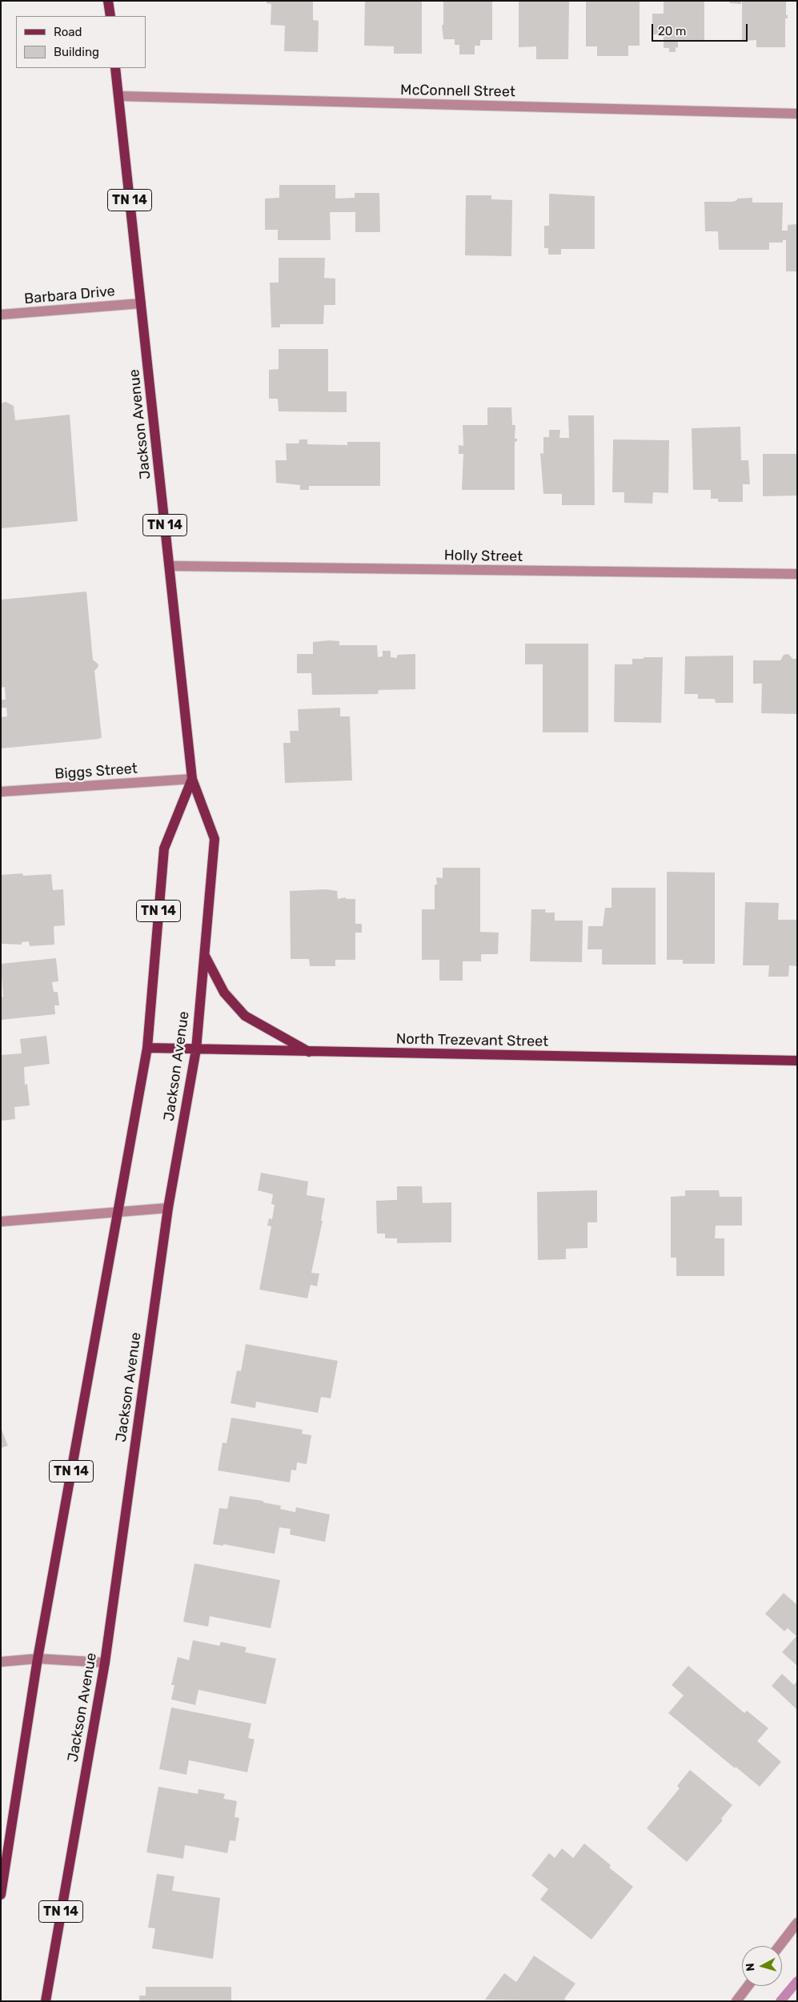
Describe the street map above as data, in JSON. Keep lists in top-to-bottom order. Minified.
{"streets":{"main road":["TN 14","Jackson Avenue","North Trezevant Street"],"street":["McConnell Street","Barbara Drive","Holly Street","Biggs Street"]},"crossings":[["McConnell Street","Jackson Avenue"],["Barbara Drive","Jackson Avenue"],["Jackson Avenue","Holly Street"],["Jackson Avenue","Biggs Street"],["Jackson Avenue","North Trezevant Street"]],"legend":["Road","Building"],"scale_bar":"20 m","north":"left"}
